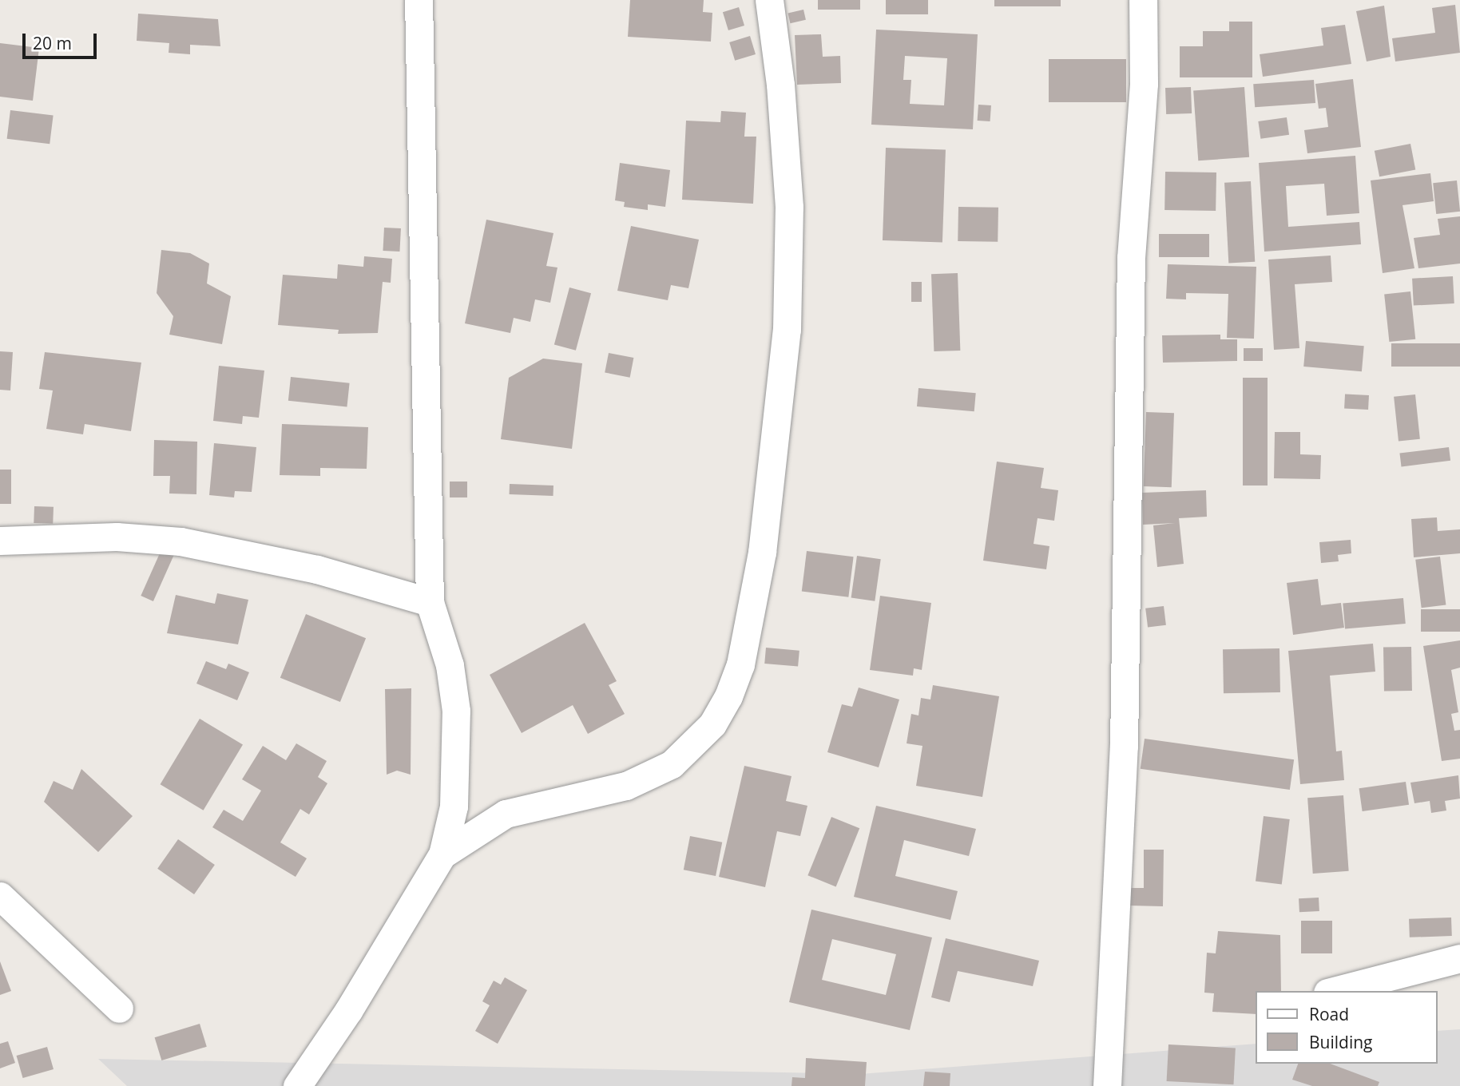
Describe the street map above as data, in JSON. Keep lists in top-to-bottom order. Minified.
{"legend":["Road","Building"],"scale_bar":"20 m"}
